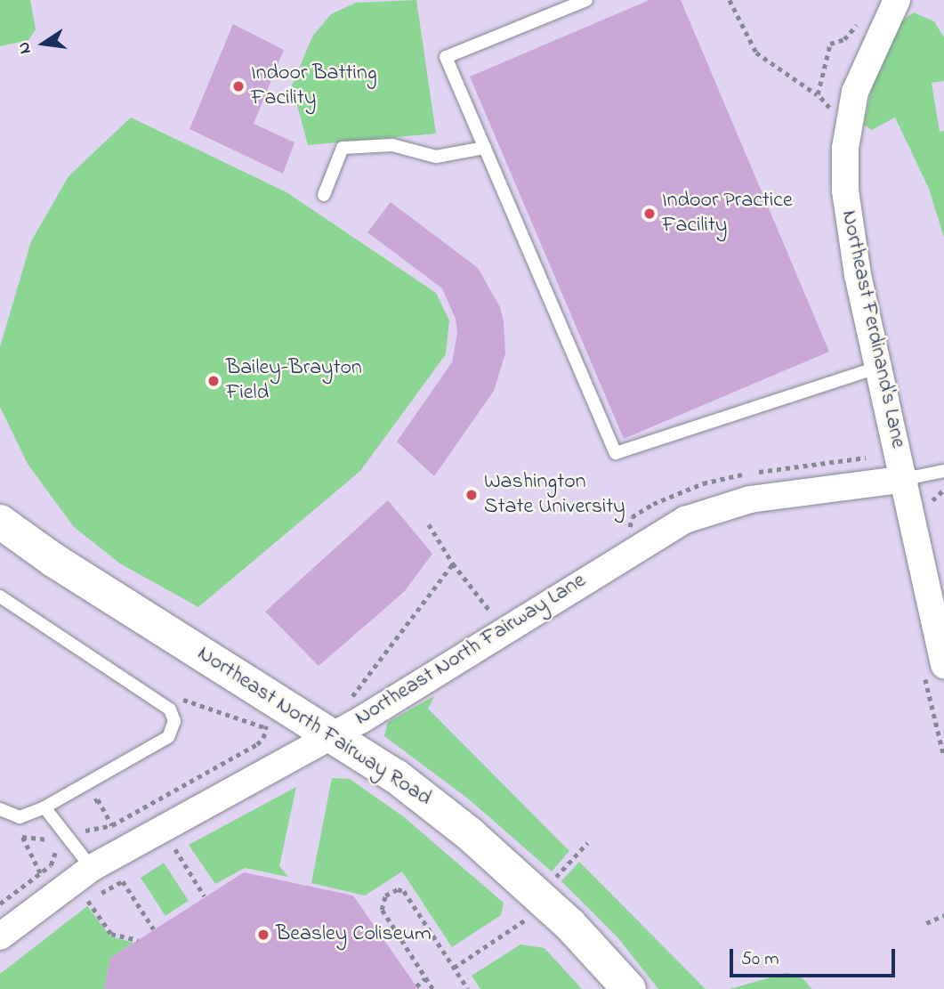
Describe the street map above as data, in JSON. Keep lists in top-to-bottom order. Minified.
{"streets":{"street":["Northeast Ferdinand's Lane","Northeast North Fairway Lane","Northeast North Fairway Road"]},"crossings":[["Northeast Ferdinand's Lane","Northeast North Fairway Lane"],["Northeast North Fairway Lane","Northeast North Fairway Road"]],"places":["Indoor Batting Facility","Indoor Practice Facility","Bailey-Brayton Field","Washington State University","Beasley Coliseum"],"scale_bar":"50 m","north":"left"}
